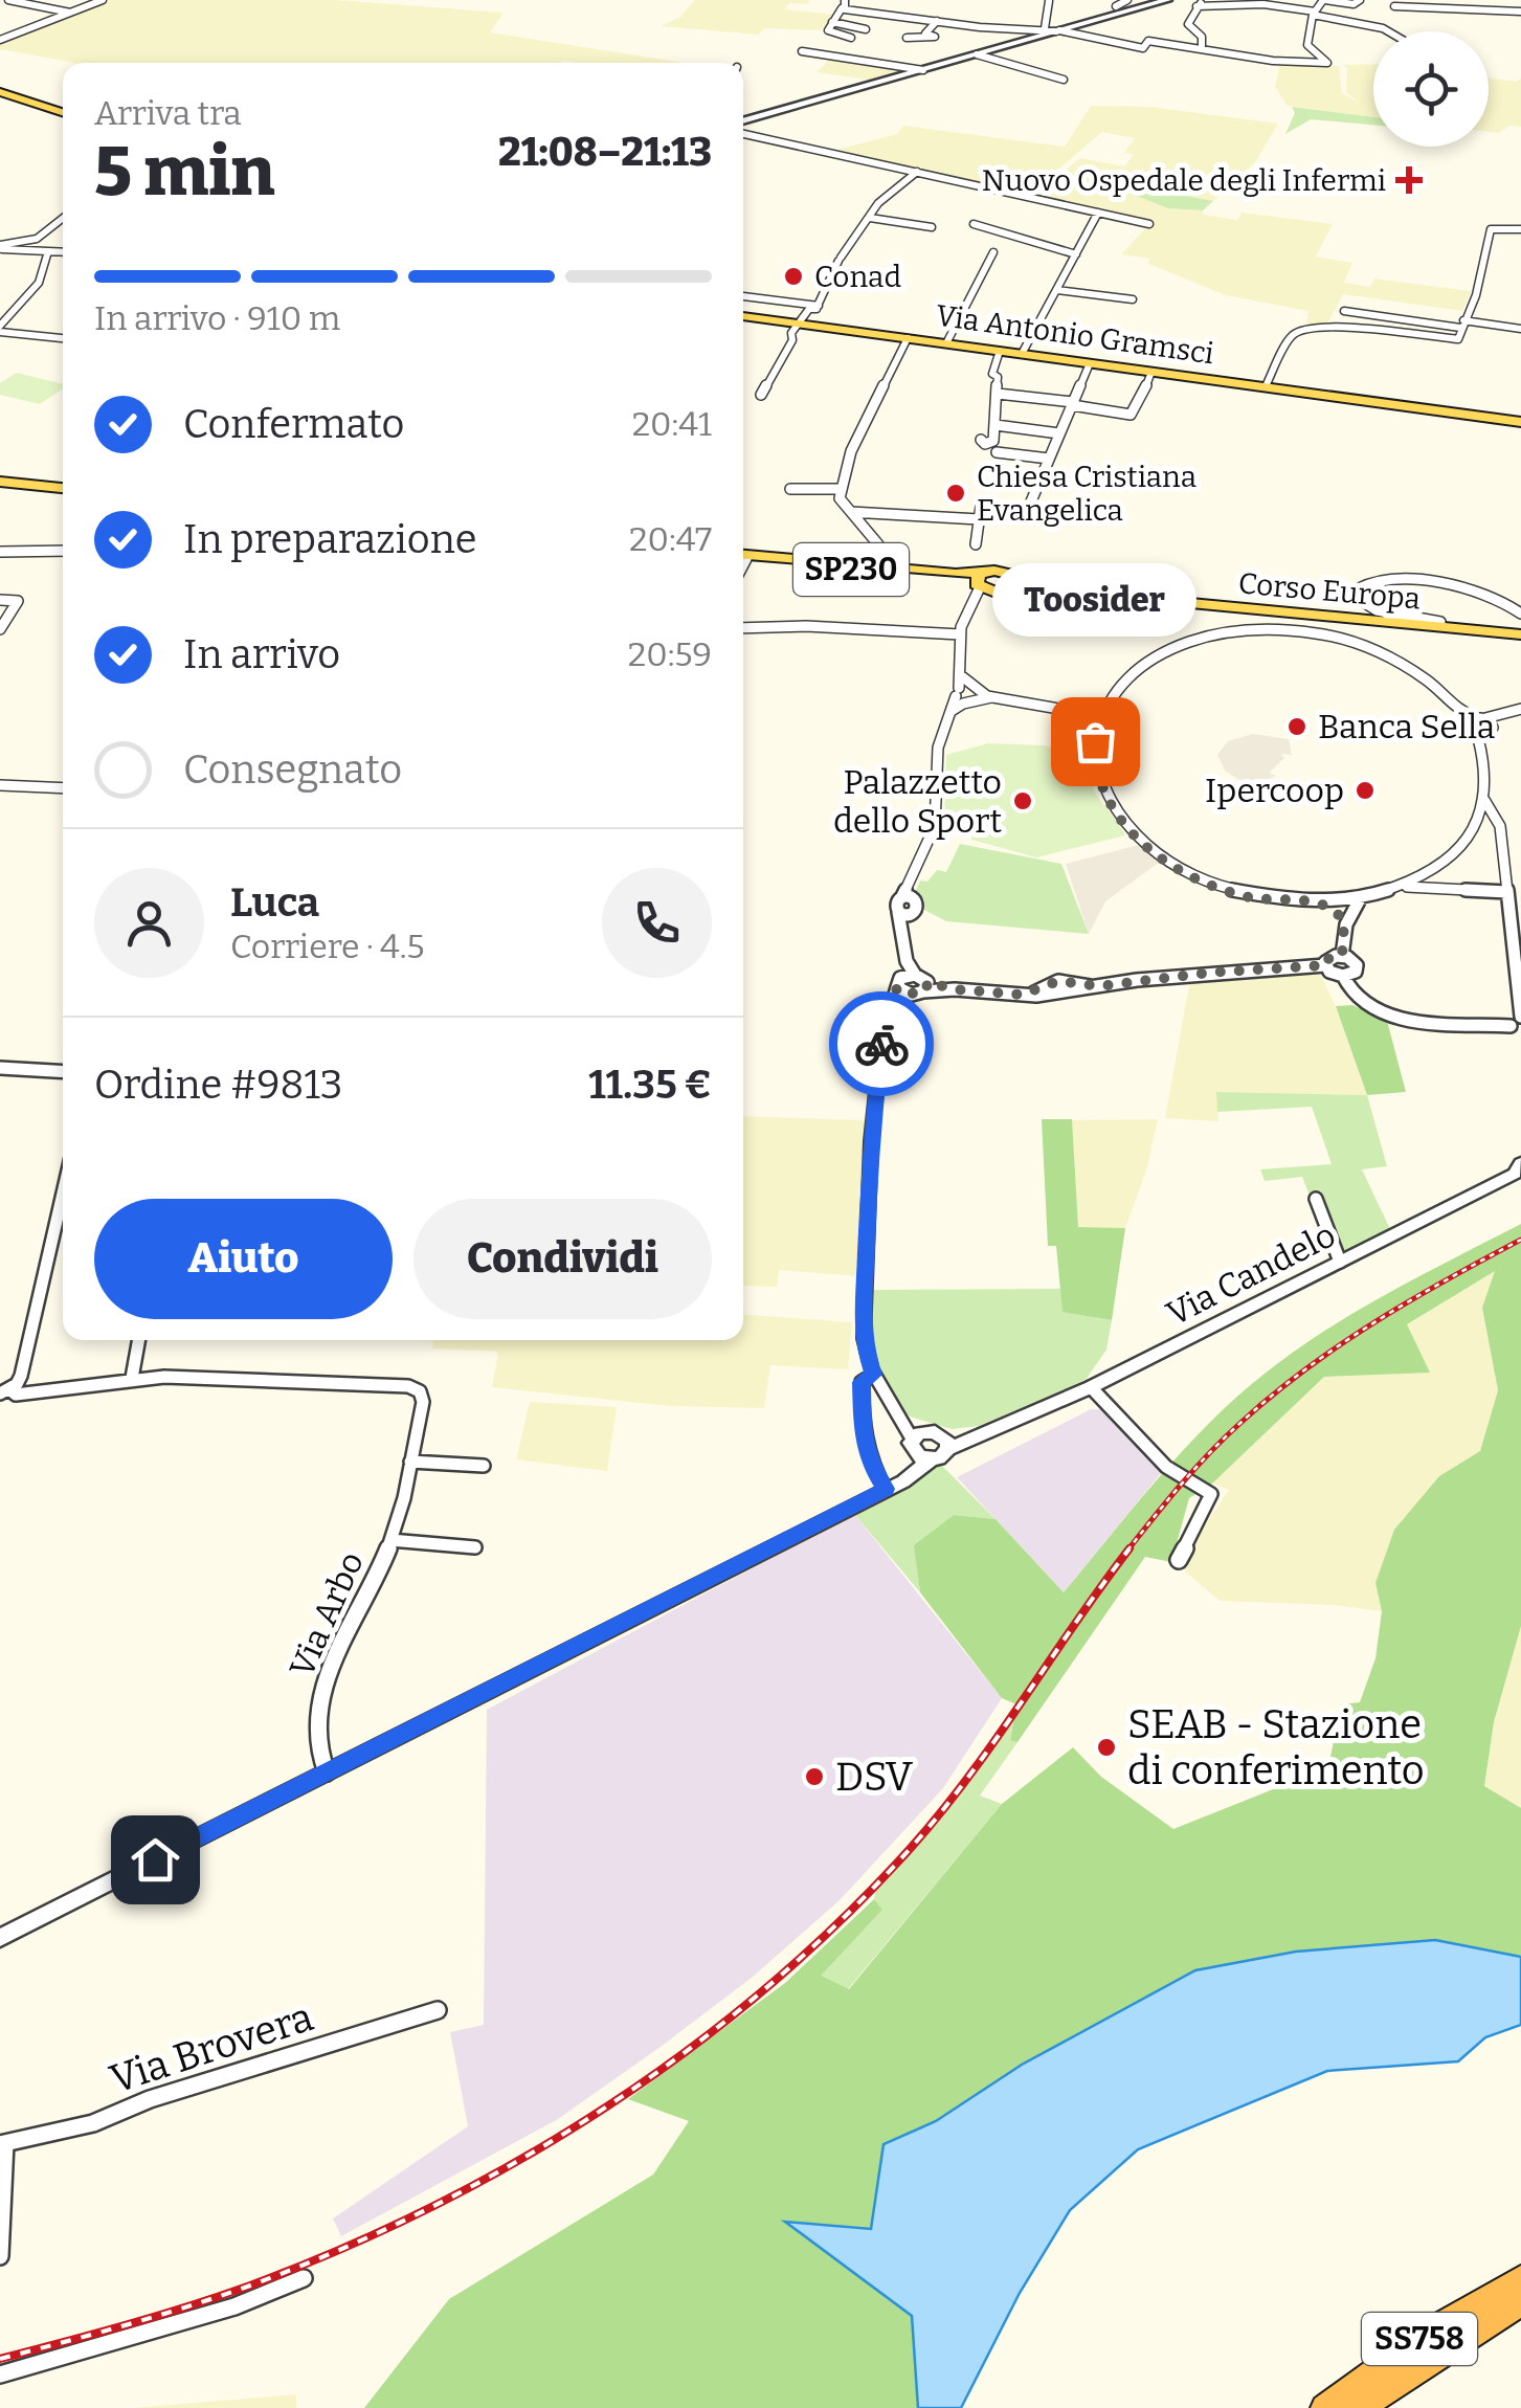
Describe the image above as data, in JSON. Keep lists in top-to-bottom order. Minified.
{"streets":{"highway":["SS758"],"main road":["Via Antonio Gramsci","SP230","Corso Europa"],"street":["Via Candelo","Via Arbo","Via Brovera"]},"places":{"health":["Nuovo Ospedale degli Infermi"],"other":["Conad","Chiesa Cristiana Evangelica","Banca Sella","Toosider","Ipercoop","Palazzetto dello Sport","SEAB - Stazione di conferimento","DSV"]},"page":{"heading":["5 min","Arriva tra","21:08–21:13"],"panel":["Luca","Corriere · 4.5","Ordine #9813","11.35 €"],"bar":"In arrivo · 910 m","list":[["Confermato","20:41"],["In preparazione","20:47"],["In arrivo","20:59"],"Consegnato"],"bubble":"Toosider","buttons":["Aiuto","Condividi"]}}
